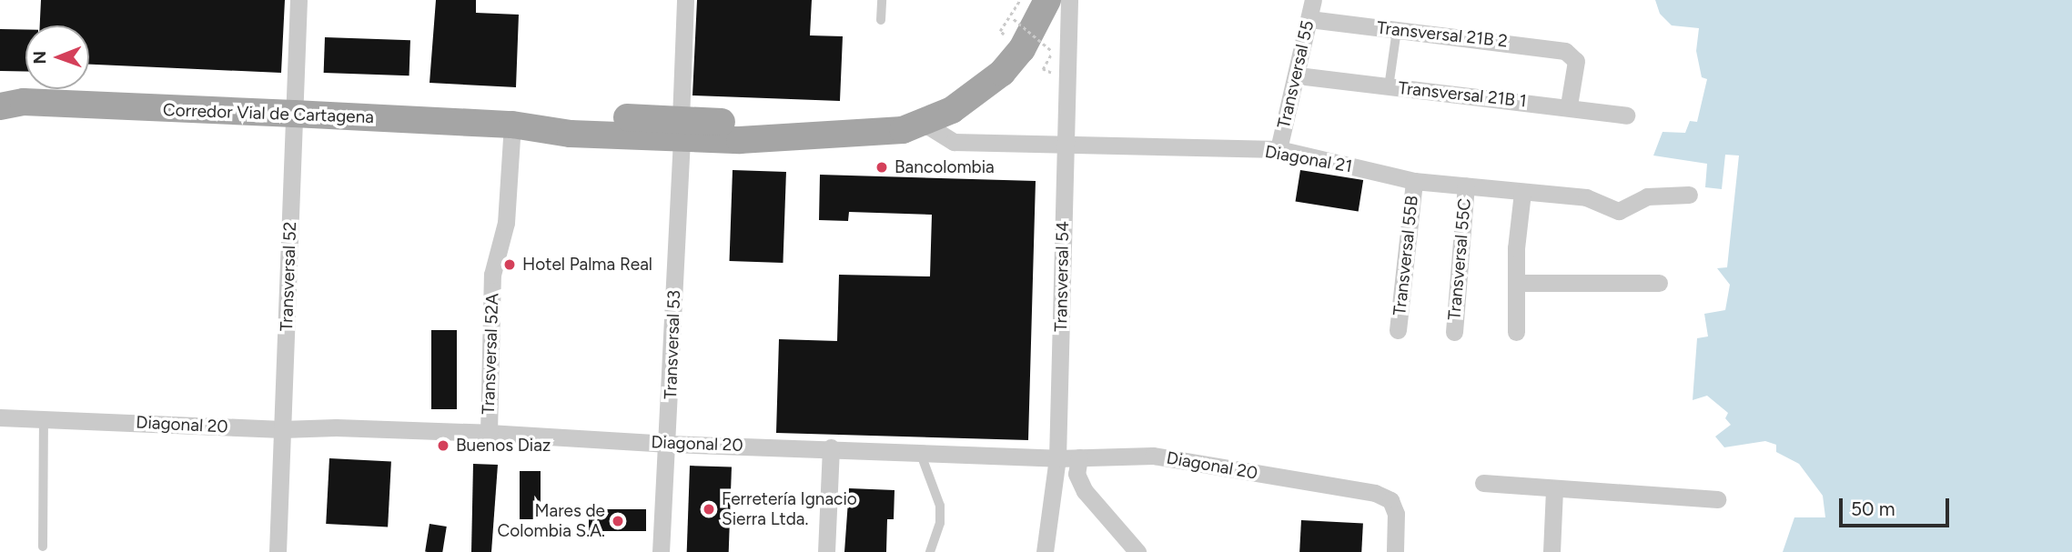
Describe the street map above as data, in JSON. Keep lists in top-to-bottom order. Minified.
{"streets":{"main road":["Corredor Vial de Cartagena"],"street":["Transversal 21B 2","Transversal 55","Transversal 21B 1","Diagonal 21","Transversal 55B","Transversal 55C","Transversal 52","Transversal 54","Transversal 53","Transversal 52A","Diagonal 20"]},"crossings":[["Transversal 21B 2","Transversal 55"],["Transversal 21B 2","Transversal 21B 1"],["Transversal 55","Transversal 21B 1"],["Transversal 55","Diagonal 21"],["Corredor Vial de Cartagena","Diagonal 21"],["Corredor Vial de Cartagena","Transversal 52"],["Corredor Vial de Cartagena","Transversal 53"],["Corredor Vial de Cartagena","Transversal 52A"],["Diagonal 21","Transversal 55B"],["Diagonal 21","Transversal 55C"],["Diagonal 21","Transversal 54"],["Transversal 52","Diagonal 20"],["Transversal 54","Diagonal 20"],["Transversal 53","Diagonal 20"],["Transversal 52A","Diagonal 20"]],"places":["Bancolombia","Hotel Palma Real","Buenos Diaz","Ferretería Ignacio Sierra Ltda.","Mares de Colombia S.A."],"scale_bar":"50 m","north":"left"}
